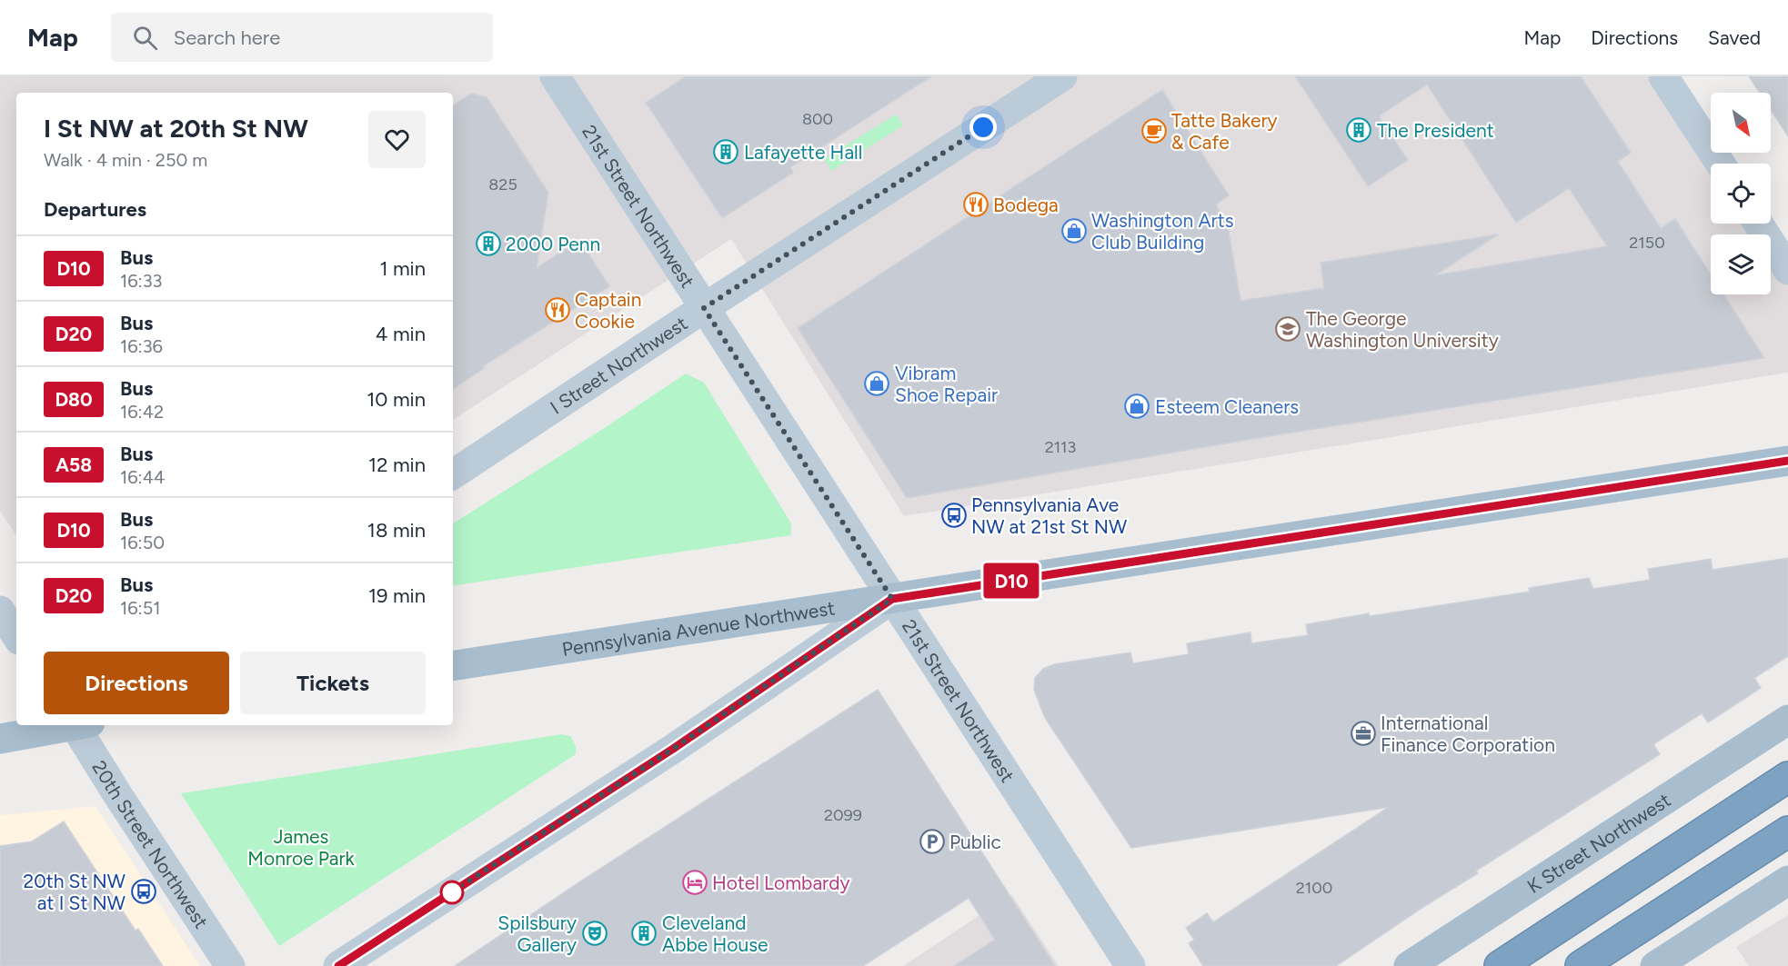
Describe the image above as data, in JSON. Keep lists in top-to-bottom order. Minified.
{"streets":{"main road":["Pennsylvania Avenue Northwest","K Street Northwest"],"street":["21st Street Northwest","I Street Northwest","20th Street Northwest"]},"crossings":[["21st Street Northwest","I Street Northwest"],["21st Street Northwest","Pennsylvania Avenue Northwest"]],"parks":["James Monroe Park"],"places":{"building":["The President","Lafayette Hall","2000 Penn","Cleveland Abbe House"],"cafe":["Tatte Bakery & Cafe"],"restaurant":["Bodega","Captain Cookie"],"shop":["Washington Arts Club Building","Vibram Shoe Repair","Esteem Cleaners"],"school or university":["The George Washington University"],"bus stop":["Pennsylvania Ave NW at 21st St NW","20th St NW at I St NW"],"office":["International Finance Corporation"],"parking":["Public"],"hotel":["Hotel Lombardy"],"theatre":["Spilsbury Gallery"]},"lines":["bus line D10"],"house_numbers":["800","825","2150","2113","2099","2100"],"north":"bottom right","page":{"header":"Map","search":"Search here","nav":["Map","Directions","Saved"],"on_map":"D10","heading":[["I St NW at 20th St NW","Walk · 4 min · 250 m"],"Departures"],"list":[{"mark":"D10","name":"Bus","note":"16:33","value":"1 min"},{"mark":"D20","name":"Bus","note":"16:36","value":"4 min"},{"mark":"D80","name":"Bus","note":"16:42","value":"10 min"},{"mark":"A58","name":"Bus","note":"16:44","value":"12 min"},{"mark":"D10","name":"Bus","note":"16:50","value":"18 min"},{"mark":"D20","name":"Bus","note":"16:51","value":"19 min"}],"buttons":["Directions","Tickets"]}}
